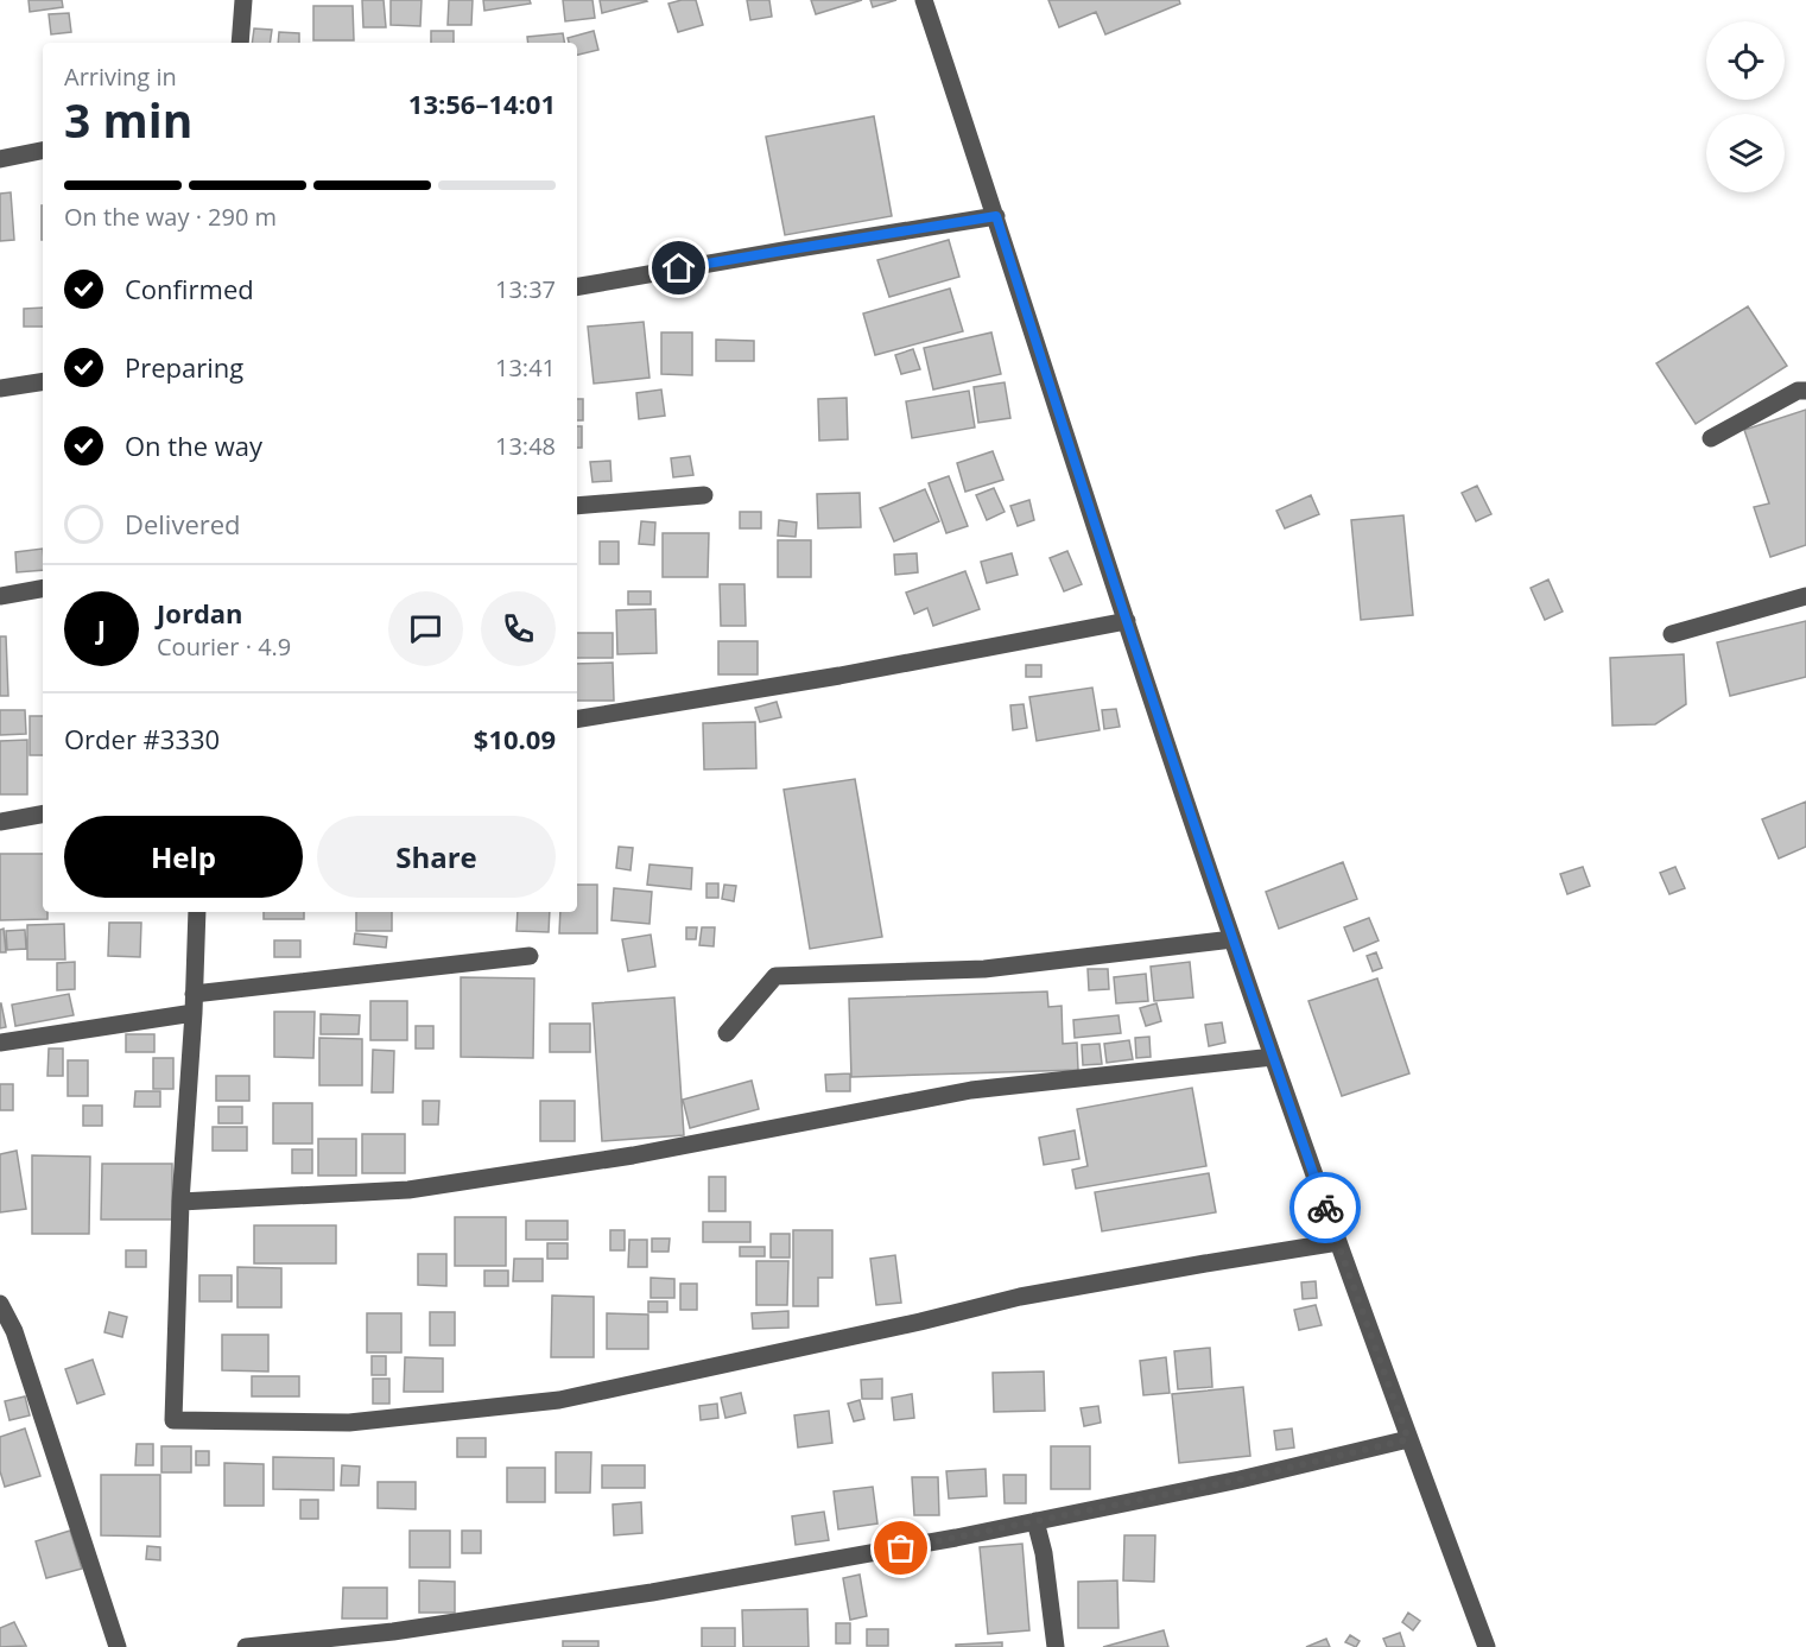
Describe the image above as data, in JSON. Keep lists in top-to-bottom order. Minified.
{"page":{"heading":["3 min","Arriving in","13:56–14:01"],"panel":["Jordan","Courier · 4.9","Order #3330","$10.09"],"bar":"On the way · 290 m","list":[["Confirmed","13:37"],["Preparing","13:41"],["On the way","13:48"],"Delivered"],"round":"J","buttons":["Help","Share"]}}
